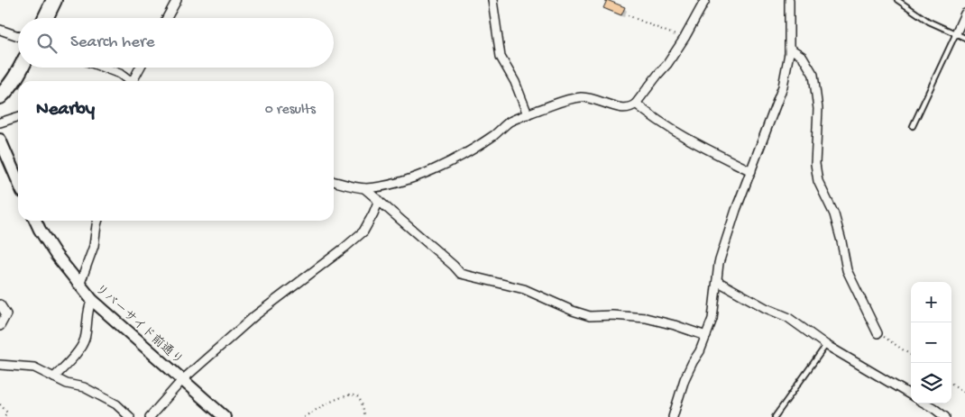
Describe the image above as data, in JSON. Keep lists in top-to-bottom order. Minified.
{"streets":{"street":["リバーサイド前通り"]},"page":{"search":"Search here","heading":["Nearby","0 results"],"map_buttons":["+","−"]}}
